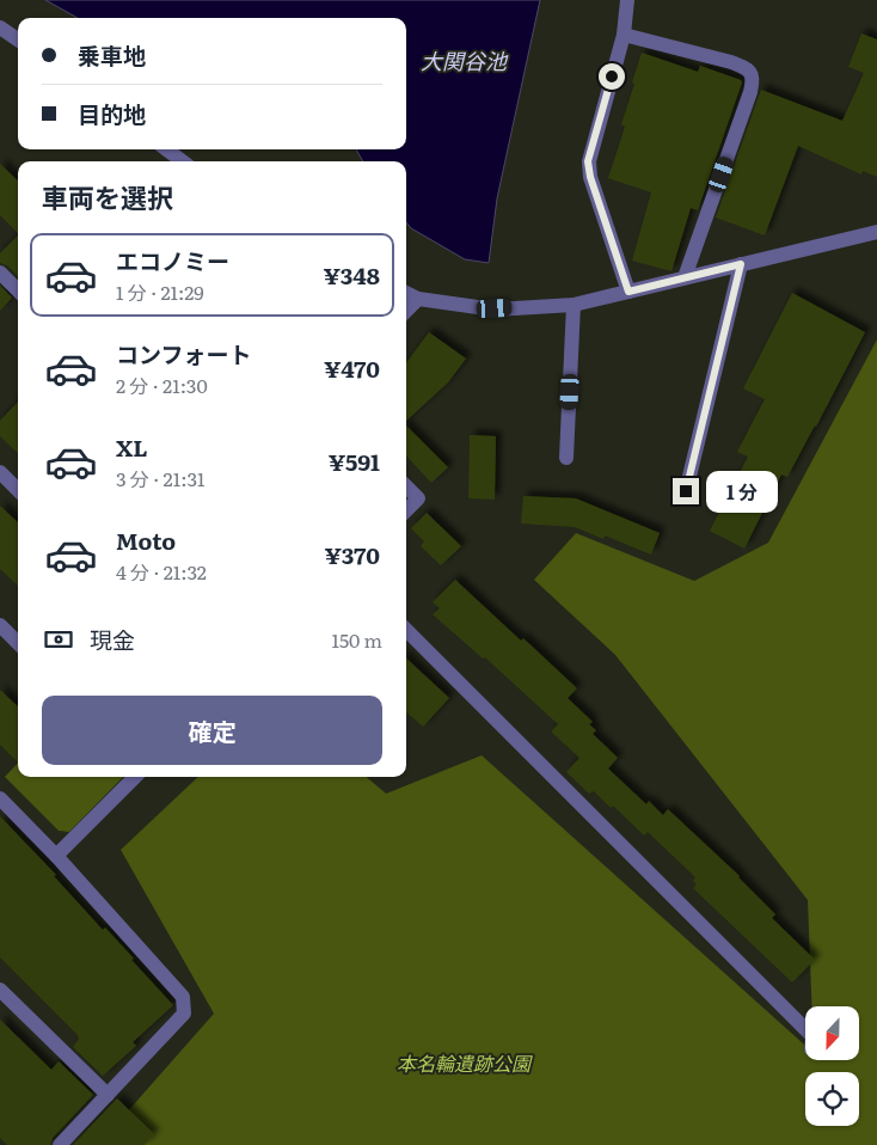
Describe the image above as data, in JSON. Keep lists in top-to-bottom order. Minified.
{"water":["大関谷池"],"parks":["本名輪遺跡公園"],"north":"bottom","page":{"banner":["乗車地","目的地"],"heading":"車両を選択","list":[{"name":"エコノミー","note":"1 分 · 21:29","value":"¥348"},{"name":"コンフォート","note":"2 分 · 21:30","value":"¥470"},{"name":"XL","note":"3 分 · 21:31","value":"¥591"},{"name":"Moto","note":"4 分 · 21:32","value":"¥370"}],"bubble":"1 分","pay":["現金","150 m"],"buttons":"確定"}}
